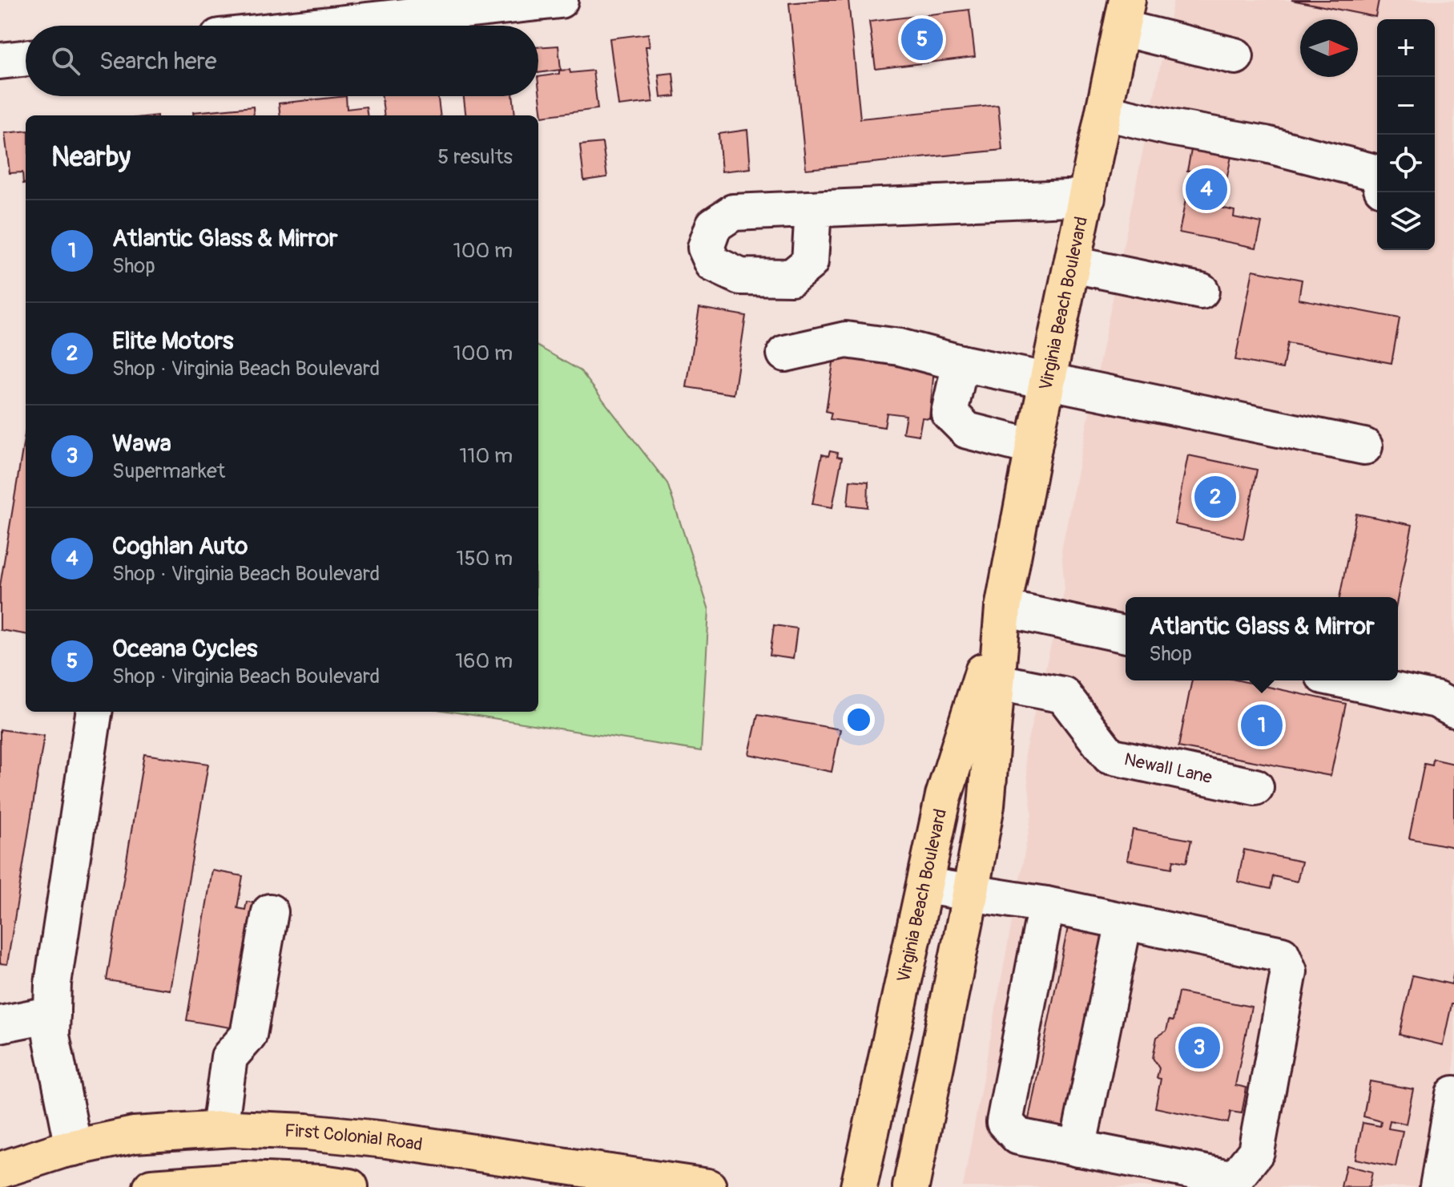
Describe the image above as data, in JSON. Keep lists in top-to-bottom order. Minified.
{"streets":{"main road":["Virginia Beach Boulevard","First Colonial Road"],"street":["Newall Lane"]},"crossings":[["Virginia Beach Boulevard","Newall Lane"]],"north":"right","page":{"pins":["5","4","2","1","3"],"map_buttons":["+","−"],"search":"Search here","heading":["Nearby","5 results"],"list":[{"mark":"1","name":"Atlantic Glass & Mirror","note":"Shop","value":"100 m"},{"mark":"2","name":"Elite Motors","note":"Shop · Virginia Beach Boulevard","value":"100 m"},{"mark":"3","name":"Wawa","note":"Supermarket","value":"110 m"},{"mark":"4","name":"Coghlan Auto","note":"Shop · Virginia Beach Boulevard","value":"150 m"},{"mark":"5","name":"Oceana Cycles","note":"Shop · Virginia Beach Boulevard","value":"160 m"}],"popup":["Atlantic Glass & Mirror","Shop"]}}
